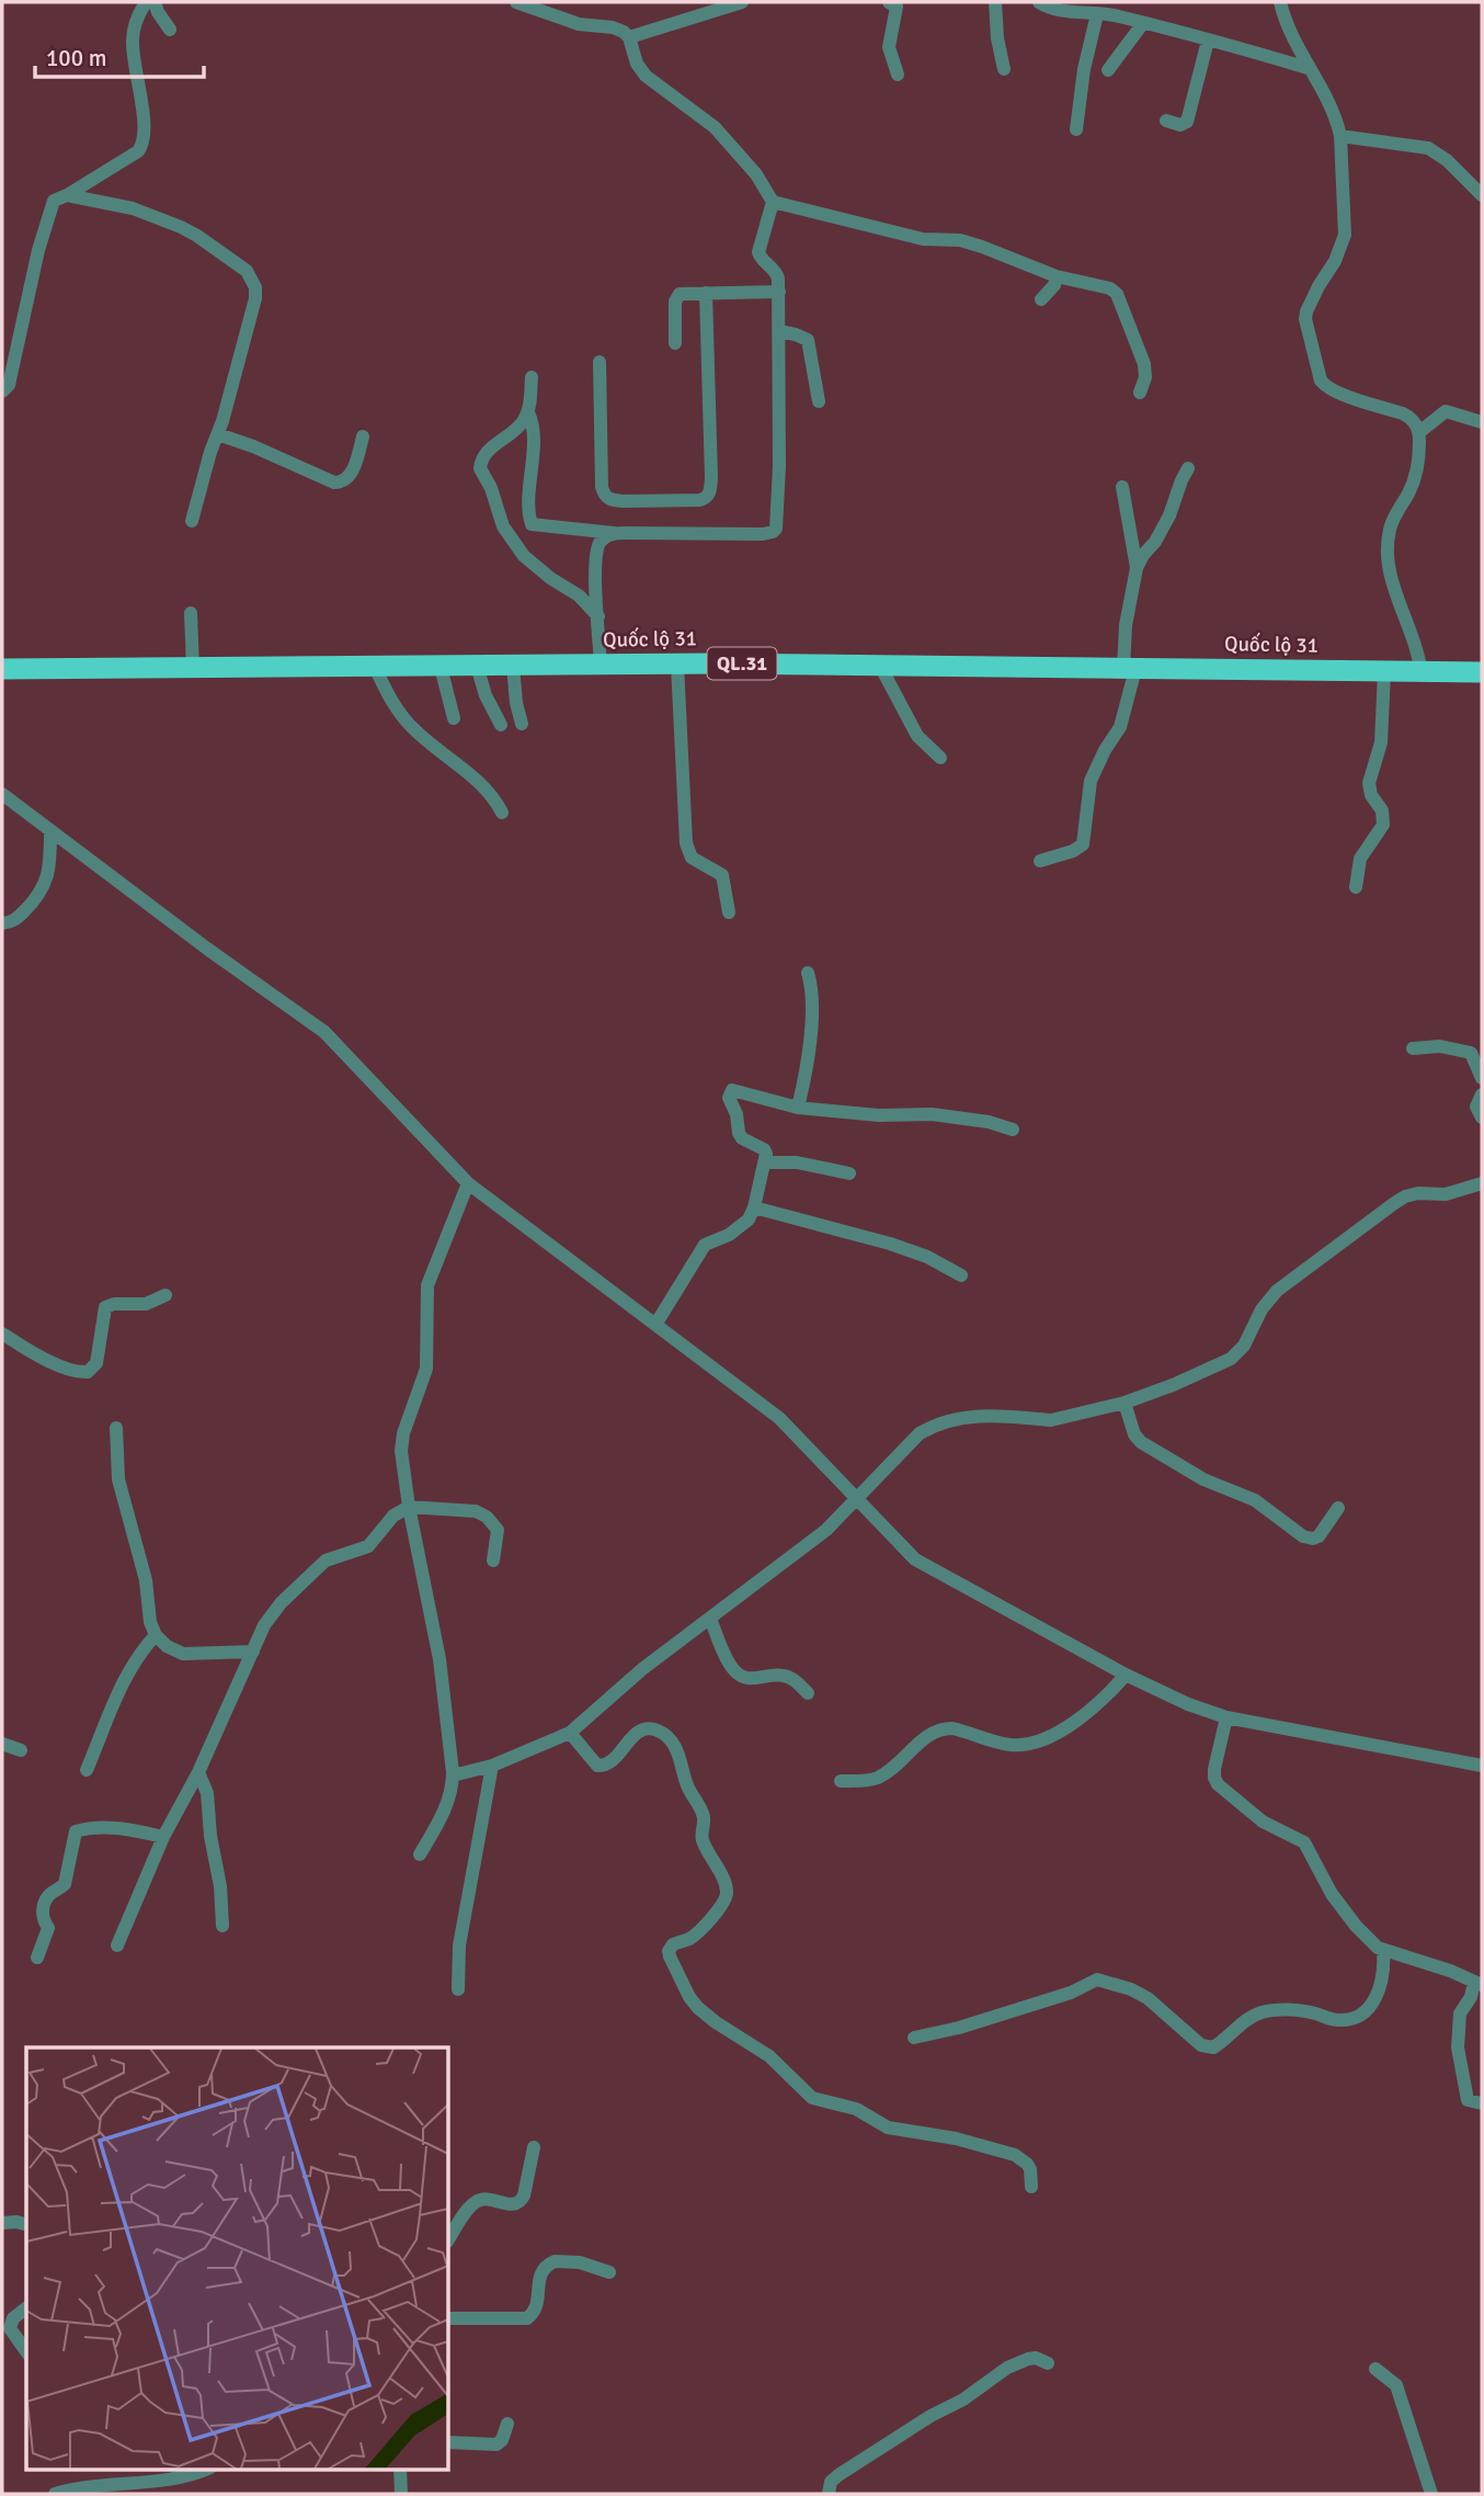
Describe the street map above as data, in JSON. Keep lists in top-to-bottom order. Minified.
{"streets":{"highway":["Quốc lộ 31","QL.31"]},"scale_bar":"100 m"}
